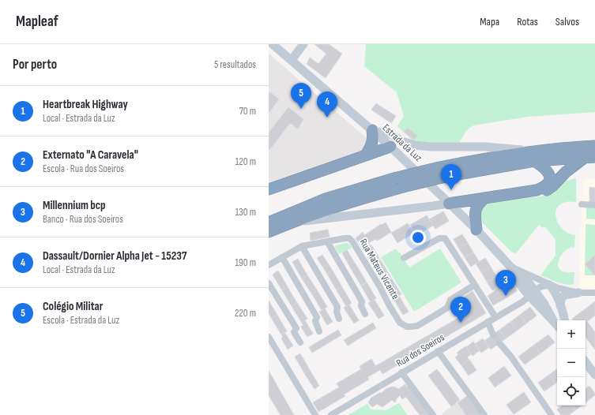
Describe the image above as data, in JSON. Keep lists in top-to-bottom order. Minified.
{"streets":{"main road":["Estrada da Luz"],"street":["Rua Mateus Vicente","Rua dos Soeiros"]},"crossings":[["Estrada da Luz","Rua dos Soeiros"]],"page":{"header":"Mapleaf","nav":["Mapa","Rotas","Salvos"],"heading":["Por perto","5 resultados"],"pins":["5","4","1","3","2"],"list":[{"mark":"1","name":"Heartbreak Highway","note":"Local · Estrada da Luz","value":"70 m"},{"mark":"2","name":"Externato \"A Caravela\"","note":"Escola · Rua dos Soeiros","value":"120 m"},{"mark":"3","name":"Millennium bcp","note":"Banco · Rua dos Soeiros","value":"130 m"},{"mark":"4","name":"Dassault/Dornier Alpha Jet - 15237","note":"Local · Estrada da Luz","value":"190 m"},{"mark":"5","name":"Colégio Militar","note":"Escola · Estrada da Luz","value":"220 m"}],"map_buttons":["+","−"]}}
